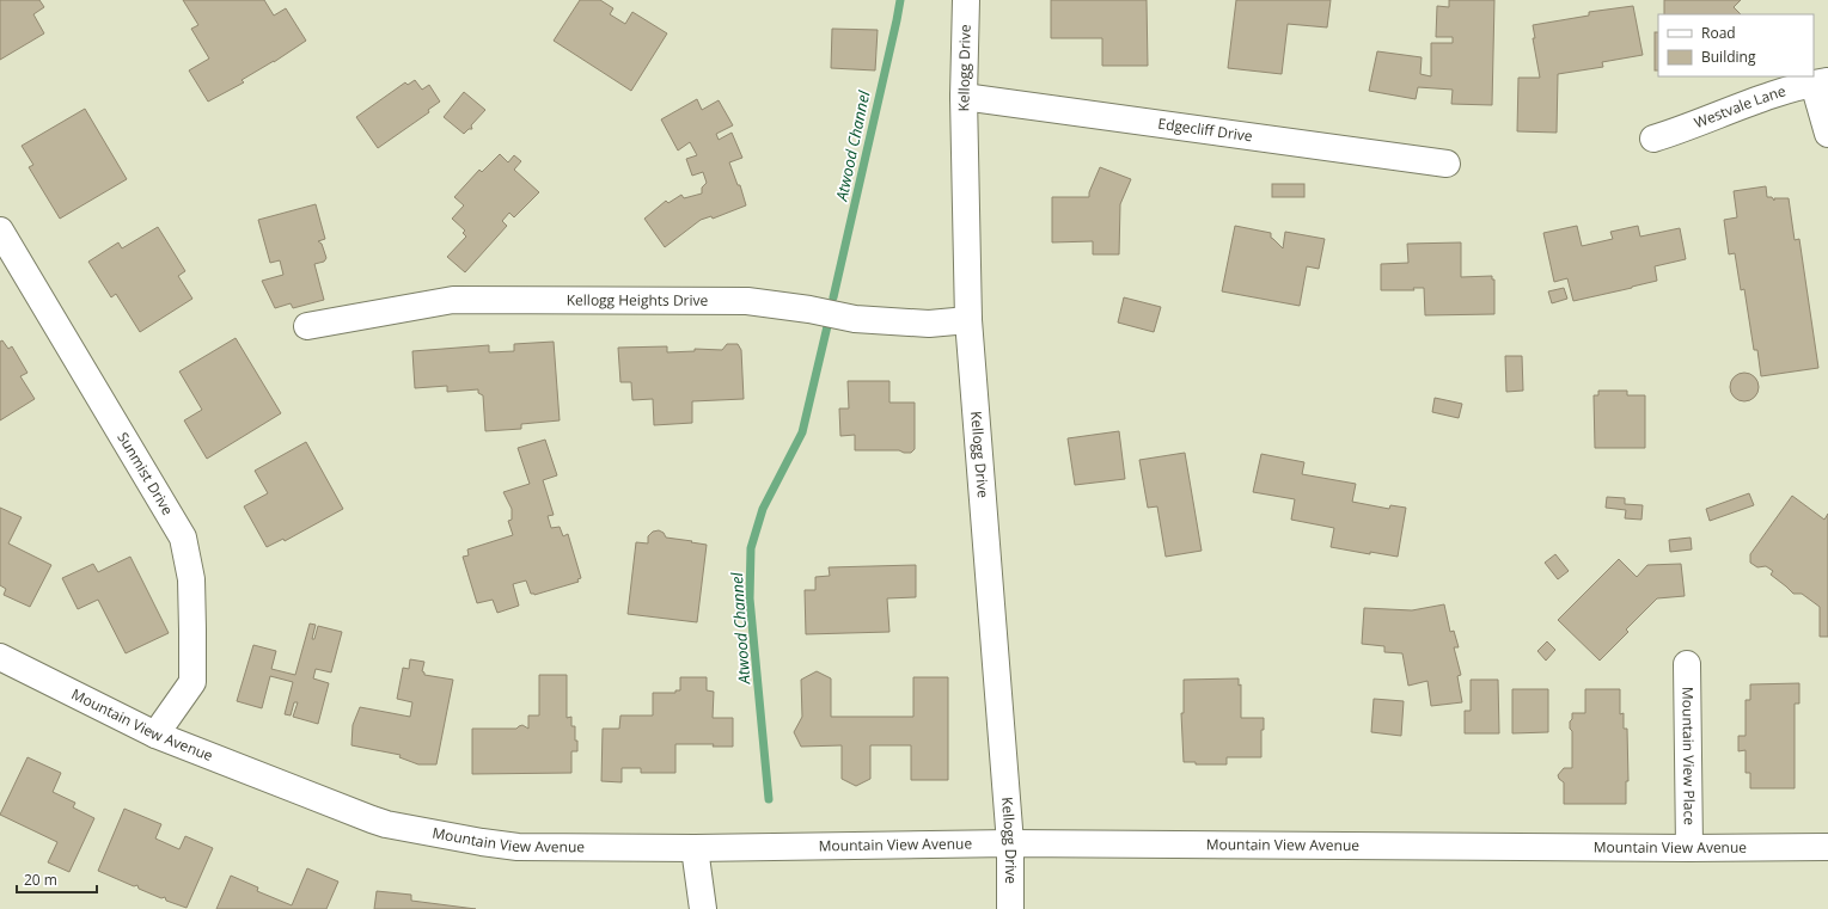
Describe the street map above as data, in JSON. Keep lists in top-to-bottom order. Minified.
{"streets":{"street":["Kellogg Drive","Westvale Lane","Edgecliff Drive","Kellogg Heights Drive","Sunmist Drive","Mountain View Avenue","Mountain View Place"]},"crossings":[["Kellogg Drive","Edgecliff Drive"],["Kellogg Drive","Kellogg Heights Drive"],["Kellogg Drive","Mountain View Avenue"],["Sunmist Drive","Mountain View Avenue"],["Mountain View Avenue","Mountain View Place"]],"water":["Atwood Channel"],"legend":["Road","Building"],"scale_bar":"20 m"}
